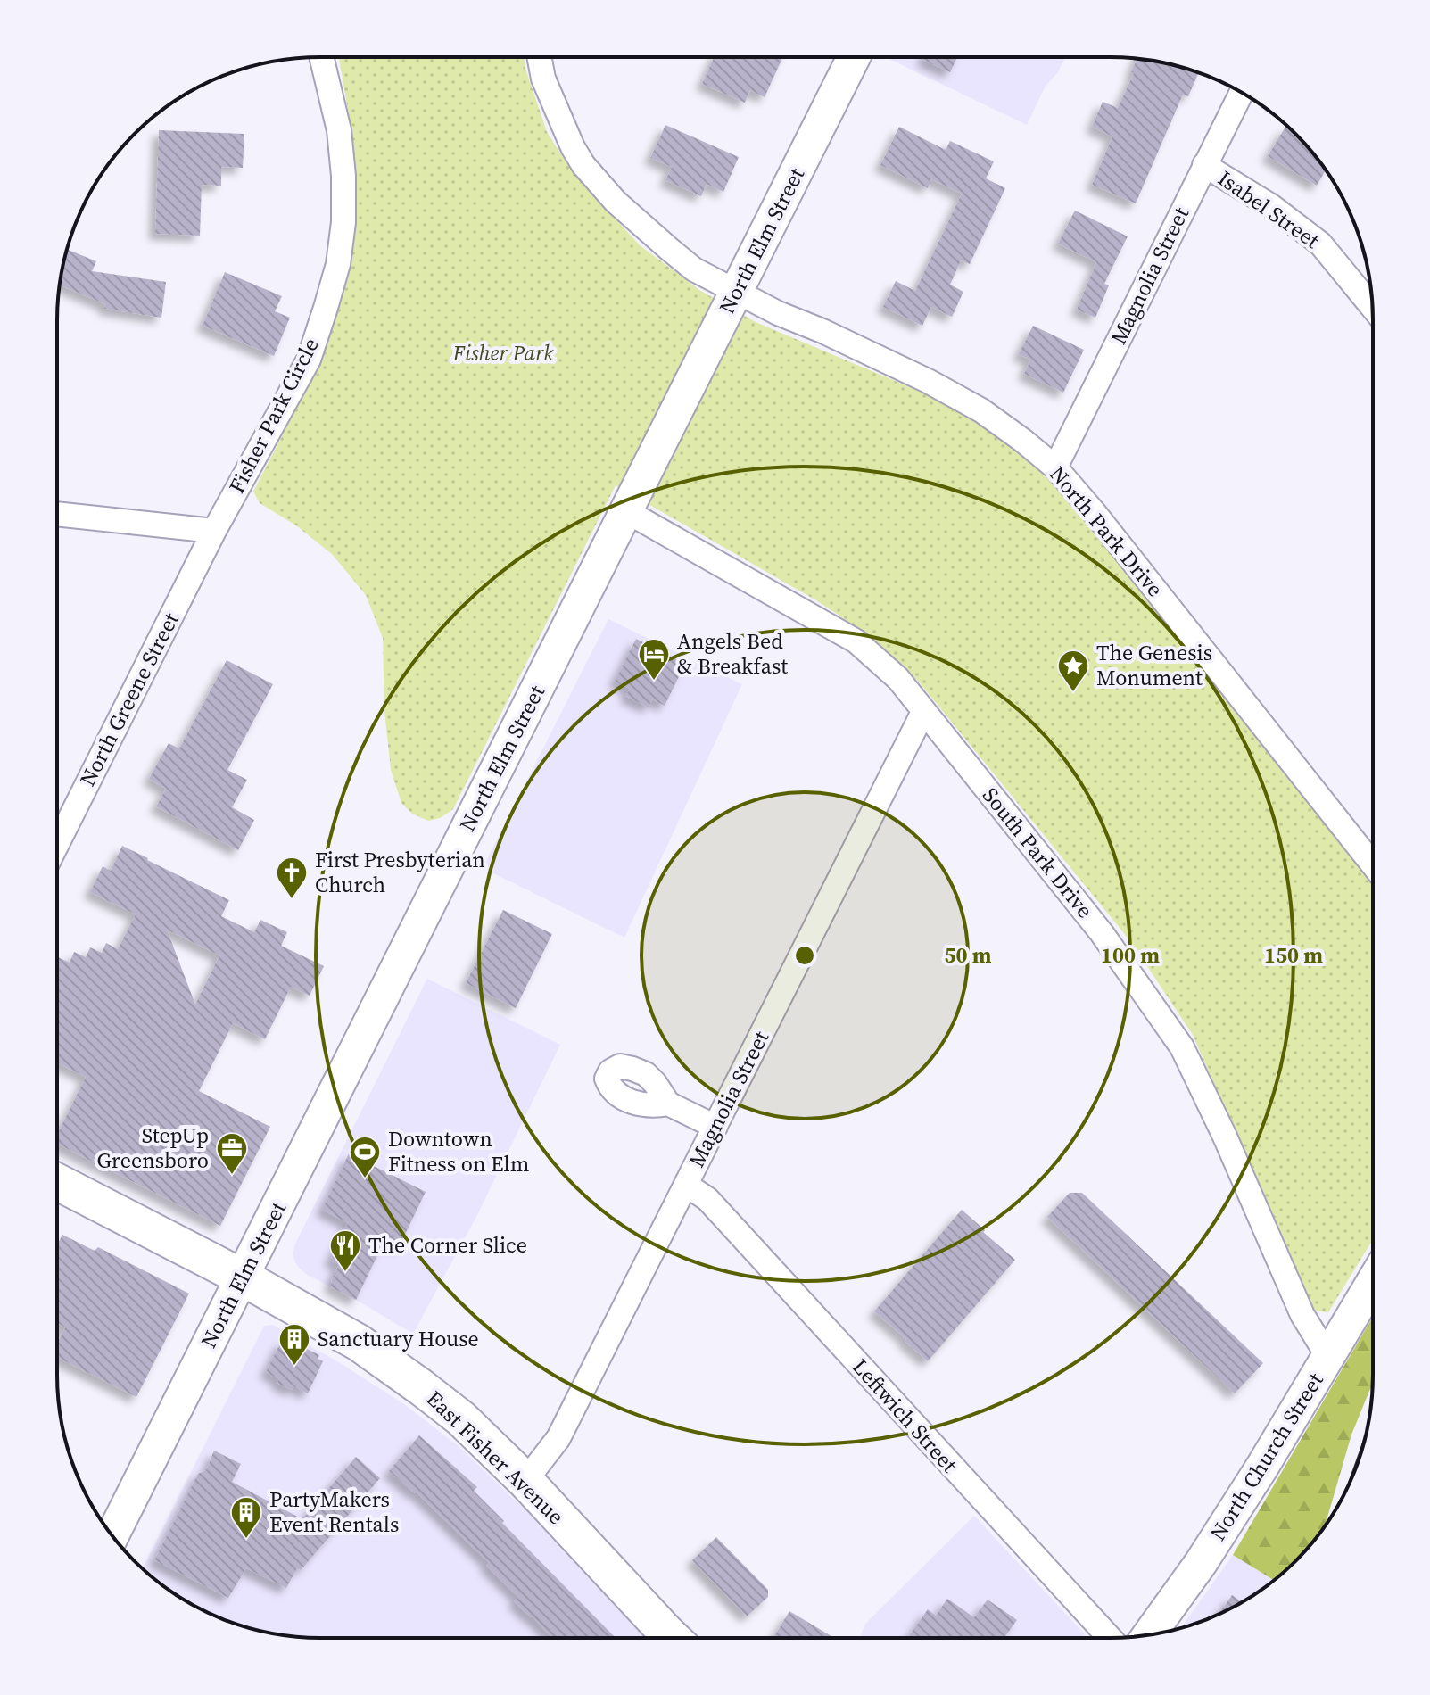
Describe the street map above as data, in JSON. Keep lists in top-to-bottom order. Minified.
{"streets":{"main road":["North Elm Street","North Church Street","East Fisher Avenue"],"street":["Isabel Street","Magnolia Street","Fisher Park Circle","North Park Drive","North Greene Street","South Park Drive","Leftwich Street"]},"crossings":[["Isabel Street","Magnolia Street"],["North Elm Street","North Park Drive"],["North Elm Street","South Park Drive"],["North Elm Street","East Fisher Avenue"],["Magnolia Street","North Park Drive"],["Magnolia Street","South Park Drive"],["Magnolia Street","Leftwich Street"],["Magnolia Street","East Fisher Avenue"],["Fisher Park Circle","North Greene Street"],["South Park Drive","North Church Street"]],"parks":["Fisher Park"],"places":{"hotel":["Angels Bed & Breakfast"],"place":["The Genesis Monument"],"church":["First Presbyterian Church"],"office":["StepUp Greensboro"],"sports":["Downtown Fitness on Elm"],"restaurant":["The Corner Slice"],"building":["Sanctuary House","PartyMakers Event Rentals"]},"rings":["50 m","100 m","150 m"]}
